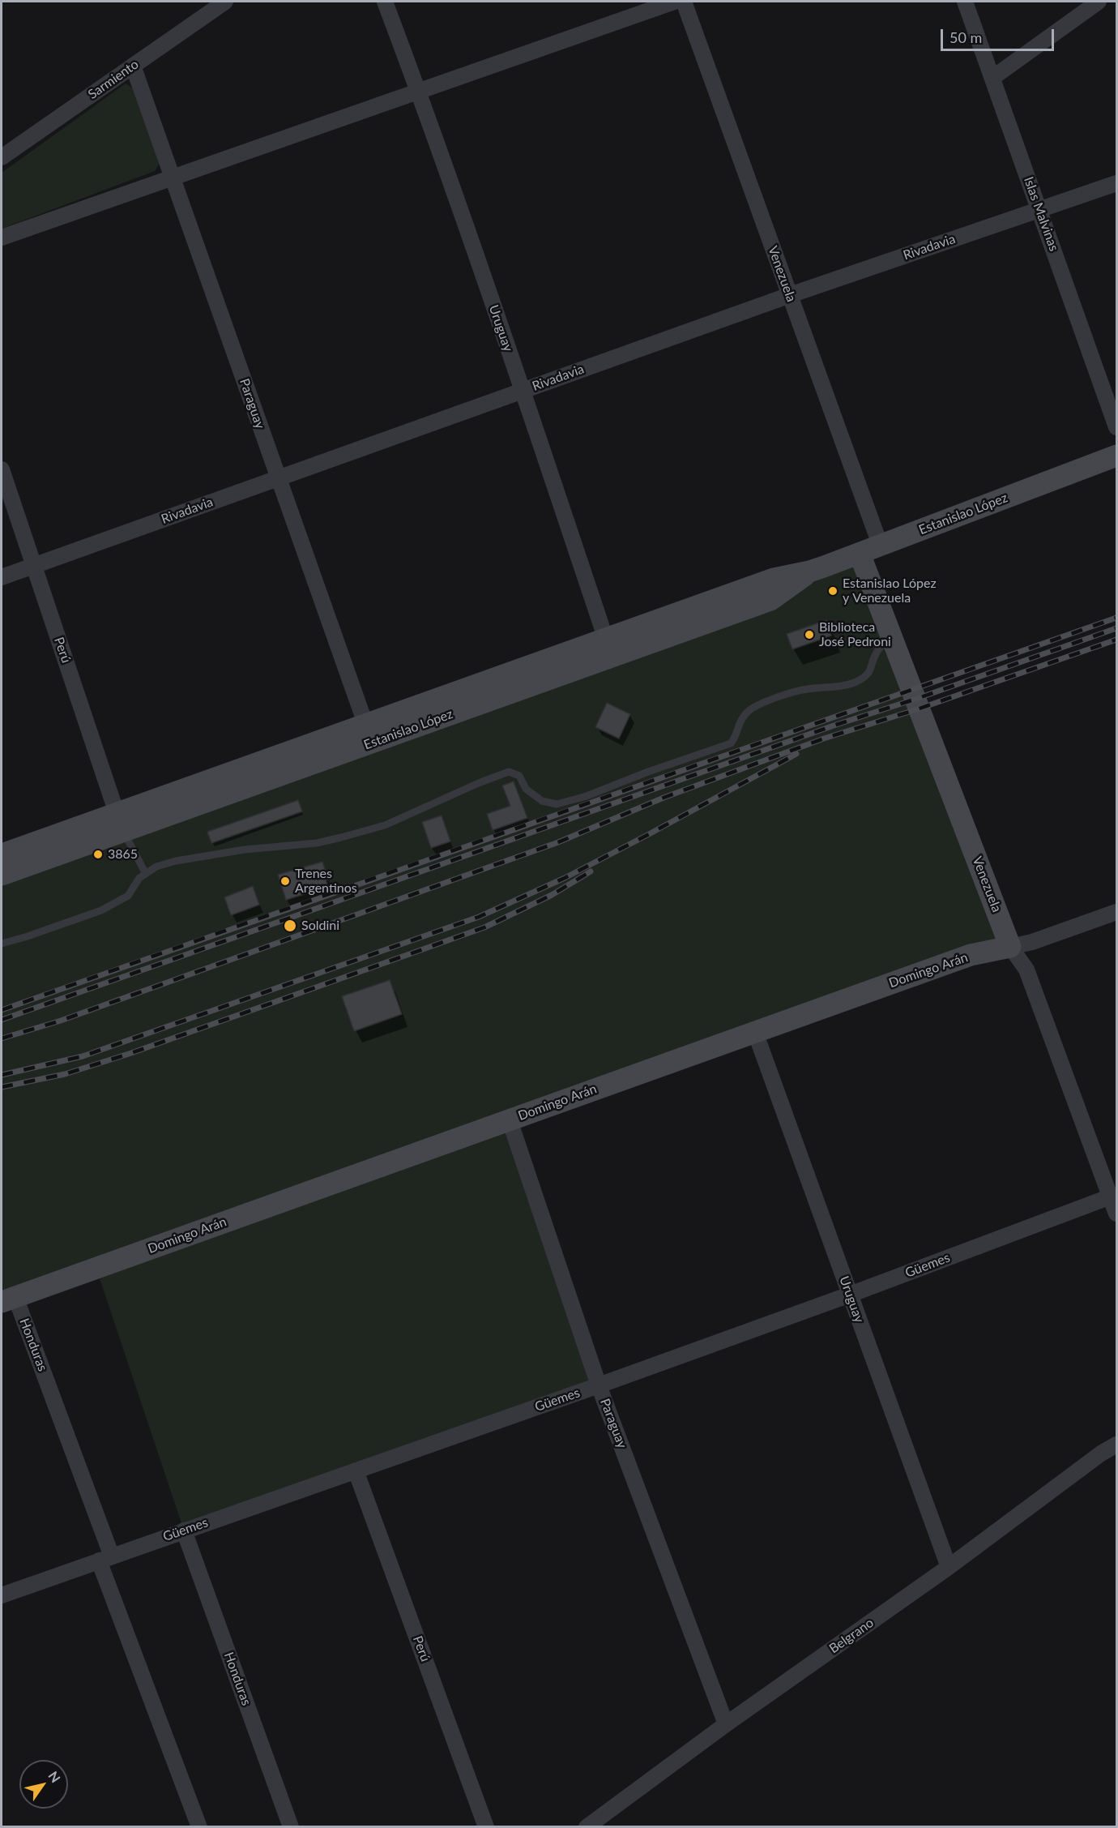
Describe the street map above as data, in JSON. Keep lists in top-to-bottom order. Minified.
{"streets":{"street":["Sarmiento","Islas Malvinas","Rivadavia","Venezuela","Uruguay","Paraguay","Estanislao López","Perú","Domingo Arán","Güemes","Honduras","Belgrano"]},"crossings":[["Sarmiento","Paraguay"],["Islas Malvinas","Rivadavia"],["Rivadavia","Venezuela"],["Rivadavia","Uruguay"],["Rivadavia","Paraguay"],["Rivadavia","Perú"],["Venezuela","Estanislao López"],["Venezuela","Domingo Arán"],["Venezuela","Güemes"],["Uruguay","Estanislao López"],["Uruguay","Domingo Arán"],["Uruguay","Güemes"],["Uruguay","Belgrano"],["Paraguay","Estanislao López"],["Paraguay","Domingo Arán"],["Paraguay","Güemes"],["Paraguay","Belgrano"],["Estanislao López","Perú"],["Perú","Güemes"],["Domingo Arán","Honduras"],["Güemes","Honduras"]],"places":["Estanislao López y Venezuela","Biblioteca José Pedroni","3865","Trenes Argentinos","Soldini"],"scale_bar":"50 m","north":"top right"}
